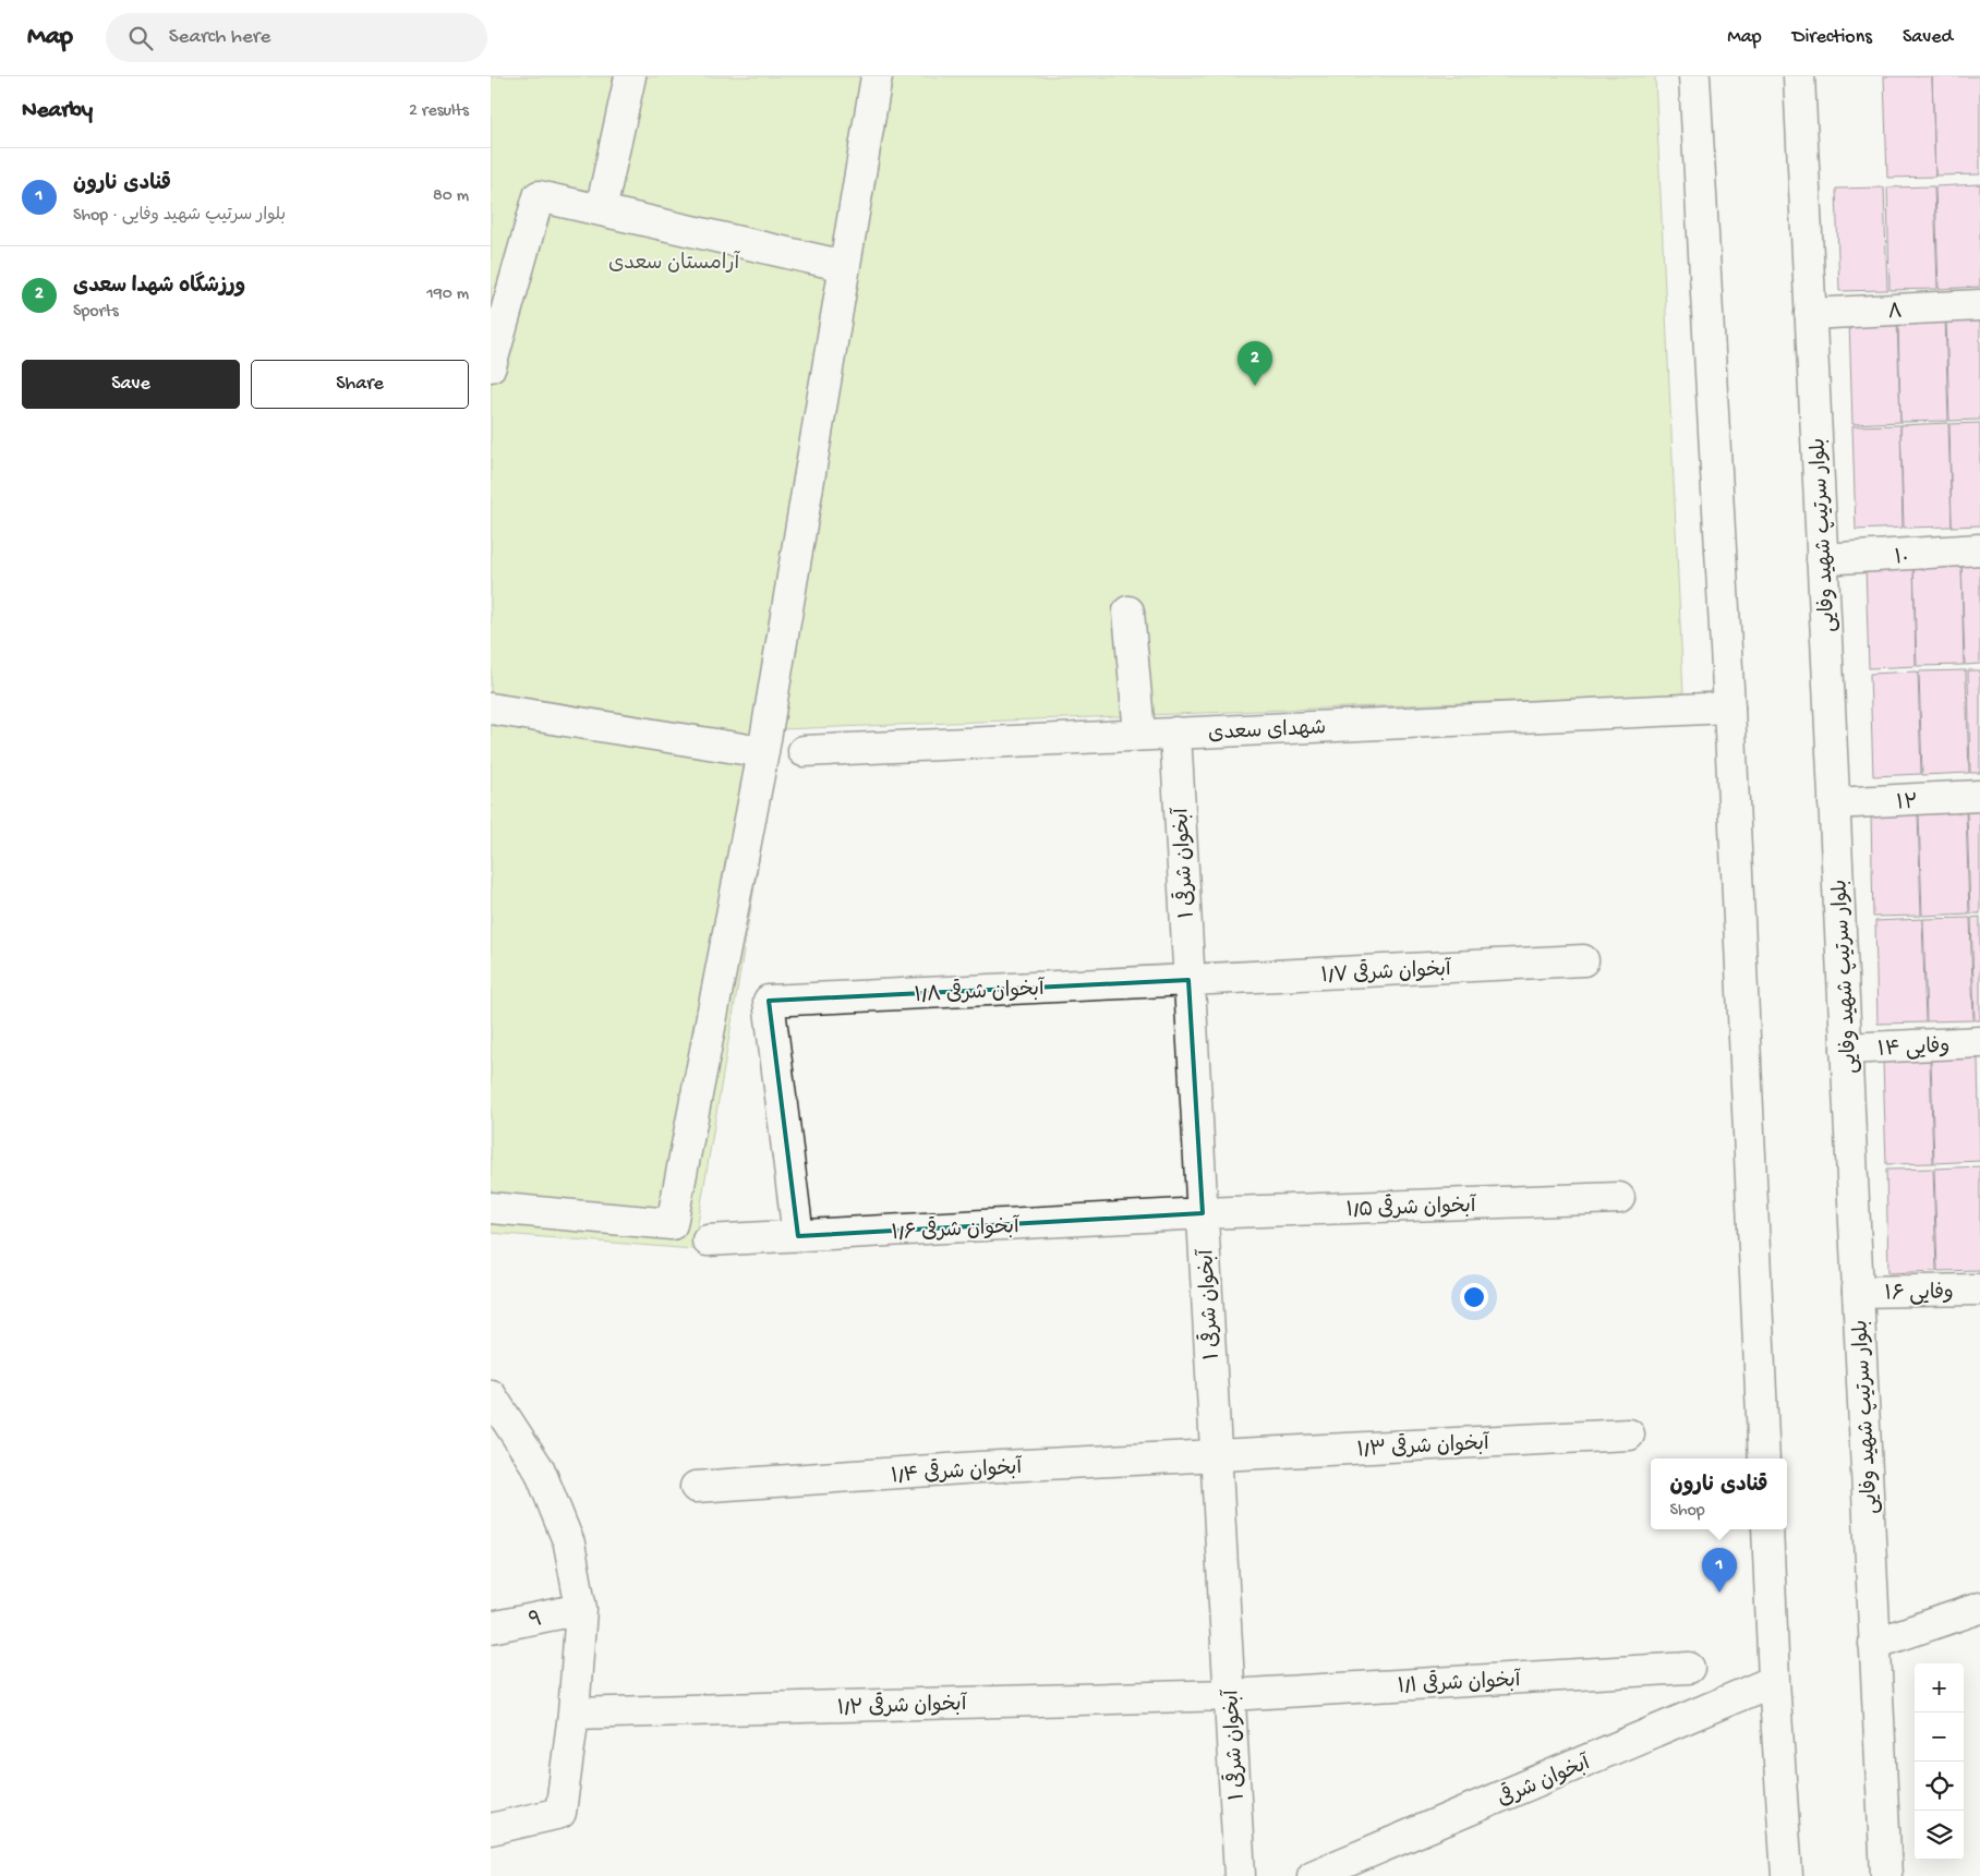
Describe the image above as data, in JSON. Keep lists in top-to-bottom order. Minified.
{"streets":{"street":["۸","بلوار سرتیپ شهید وفایی","۱۰","شهدای سعدی","۱۲","آبخوان شرقی ۱","آبخوان شرقی ۱/۷","آبخوان شرقی ۱/۸","وفایی ۱۴","آبخوان شرقی ۱/۵","آبخوان شرقی ۱/۶","وفایی ۱۶","آبخوان شرقی ۱/۳","آبخوان شرقی ۱/۴","۹","آبخوان شرقی ۱/۱","آبخوان شرقی ۱/۲","آبخوان شرقی"]},"crossings":[["۸","بلوار سرتیپ شهید وفایی"],["بلوار سرتیپ شهید وفایی","۱۰"],["بلوار سرتیپ شهید وفایی","۱۲"],["بلوار سرتیپ شهید وفایی","وفایی ۱۴"],["بلوار سرتیپ شهید وفایی","وفایی ۱۶"],["شهدای سعدی","آبخوان شرقی ۱"],["آبخوان شرقی ۱","آبخوان شرقی ۱/۷"],["آبخوان شرقی ۱","آبخوان شرقی ۱/۸"],["آبخوان شرقی ۱","آبخوان شرقی ۱/۵"],["آبخوان شرقی ۱","آبخوان شرقی ۱/۶"],["آبخوان شرقی ۱","آبخوان شرقی ۱/۳"],["آبخوان شرقی ۱","آبخوان شرقی ۱/۴"],["آبخوان شرقی ۱","آبخوان شرقی ۱/۱"],["آبخوان شرقی ۱","آبخوان شرقی ۱/۲"],["آبخوان شرقی ۱/۷","آبخوان شرقی ۱/۸"],["آبخوان شرقی ۱/۸","آبخوان شرقی ۱/۶"],["آبخوان شرقی ۱/۵","آبخوان شرقی ۱/۶"],["آبخوان شرقی ۱/۳","آبخوان شرقی ۱/۴"],["آبخوان شرقی ۱/۱","آبخوان شرقی ۱/۲"]],"parks":["آرامستان سعدی"],"page":{"header":"Map","search":"Search here","nav":["Map","Directions","Saved"],"heading":["Nearby","2 results"],"list":[{"mark":"1","name":"قنادی نارون","note":"Shop · بلوار سرتیپ شهید وفایی","value":"80 m"},{"mark":"2","name":"ورزشگاه شهدا سعدی","note":"Sports","value":"190 m"}],"pins":["2","1"],"buttons":["Save","Share"],"popup":["قنادی نارون","Shop"],"map_buttons":["+","−"]}}
